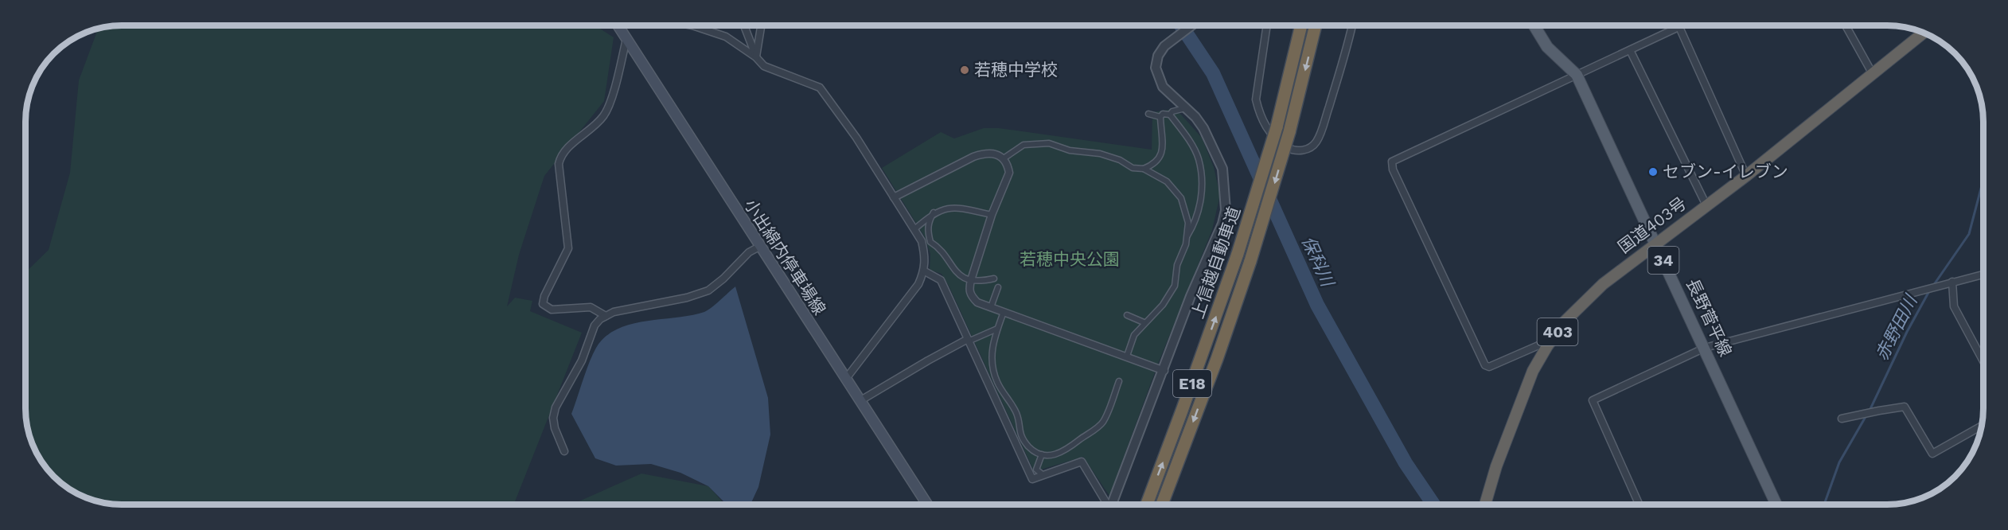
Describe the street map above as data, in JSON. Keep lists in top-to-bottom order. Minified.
{"streets":{"highway":["国道403号","上信越自動車道","403","E18"],"main road":["小出綿内停車場線","34","長野菅平線"]},"crossings":[["国道403号","長野菅平線"]],"water":["保科川","赤野田川"],"parks":["若穂中央公園"],"places":["若穂中学校","セブン-イレブン"]}
